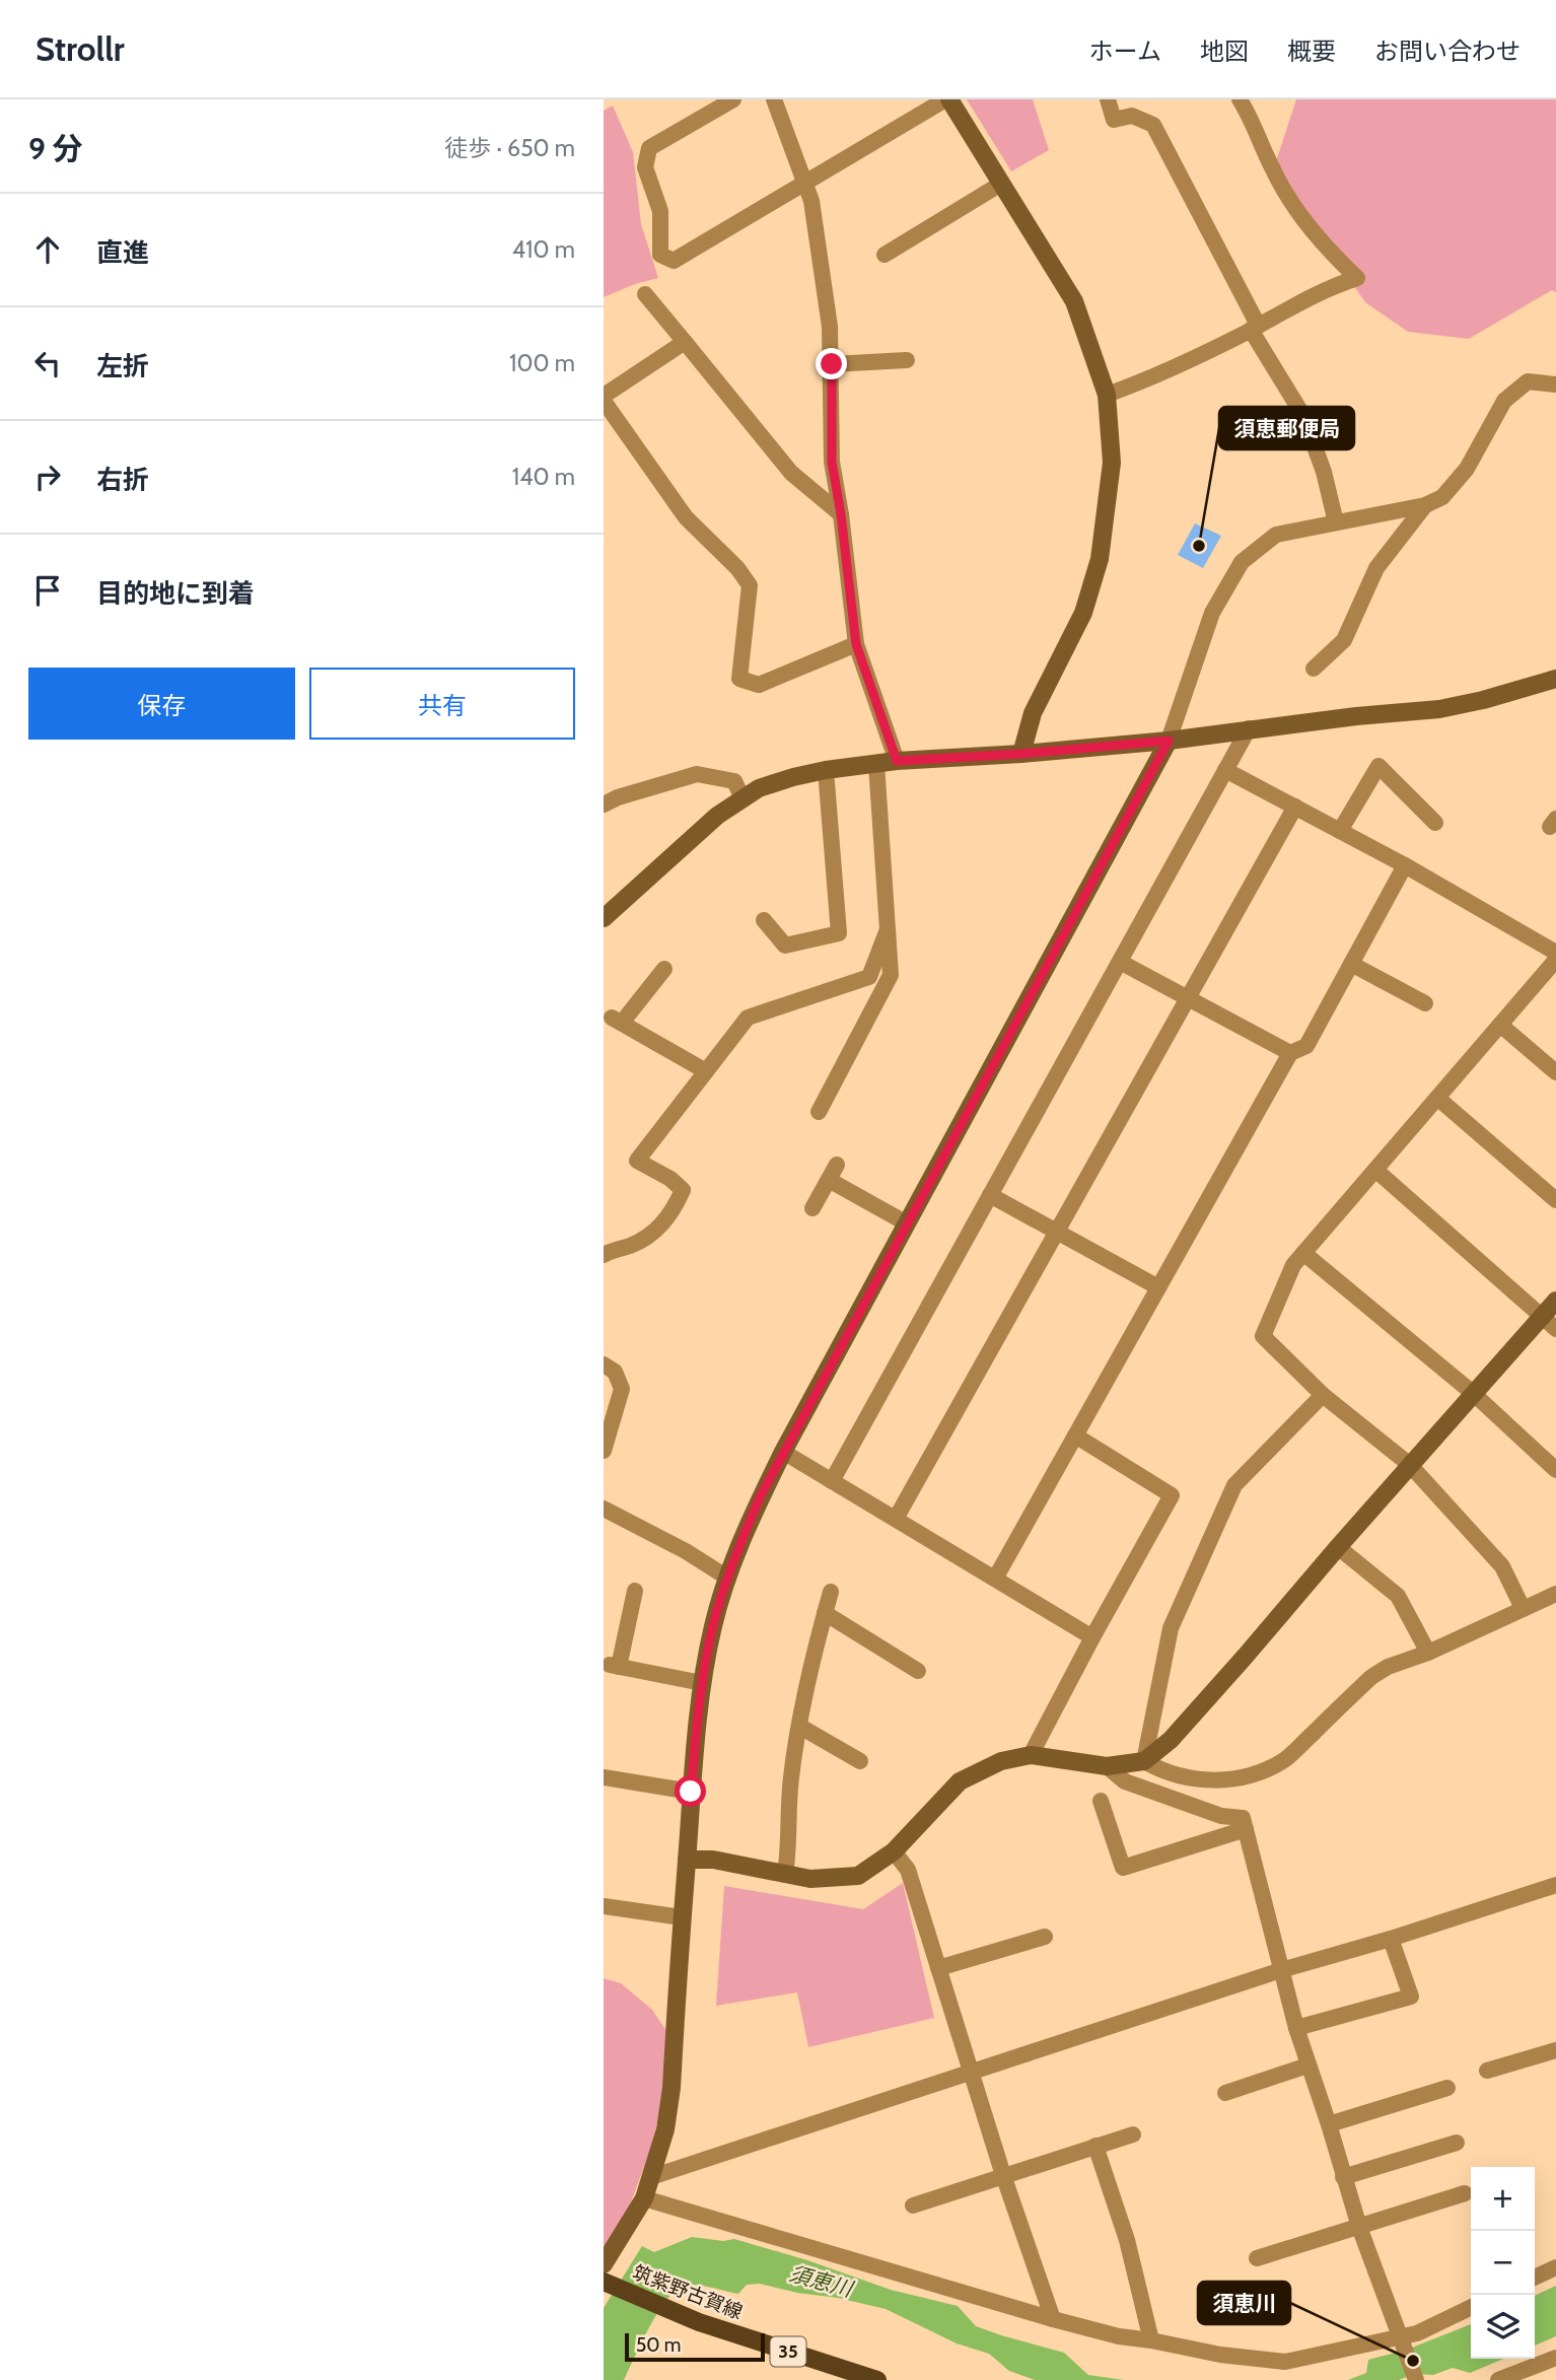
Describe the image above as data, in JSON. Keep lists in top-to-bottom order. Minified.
{"streets":{"main road":["筑紫野古賀線","35"]},"water":["須恵川"],"places":["須恵郵便局","須恵川"],"scale_bar":"50 m","page":{"header":"Strollr","nav":["ホーム","地図","概要","お問い合わせ"],"heading":["9 分","徒歩 · 650 m"],"list":[["直進","410 m"],["左折","100 m"],["右折","140 m"],"目的地に到着"],"buttons":["保存","共有"],"map_buttons":["+","−"],"scale":"50 m"}}
